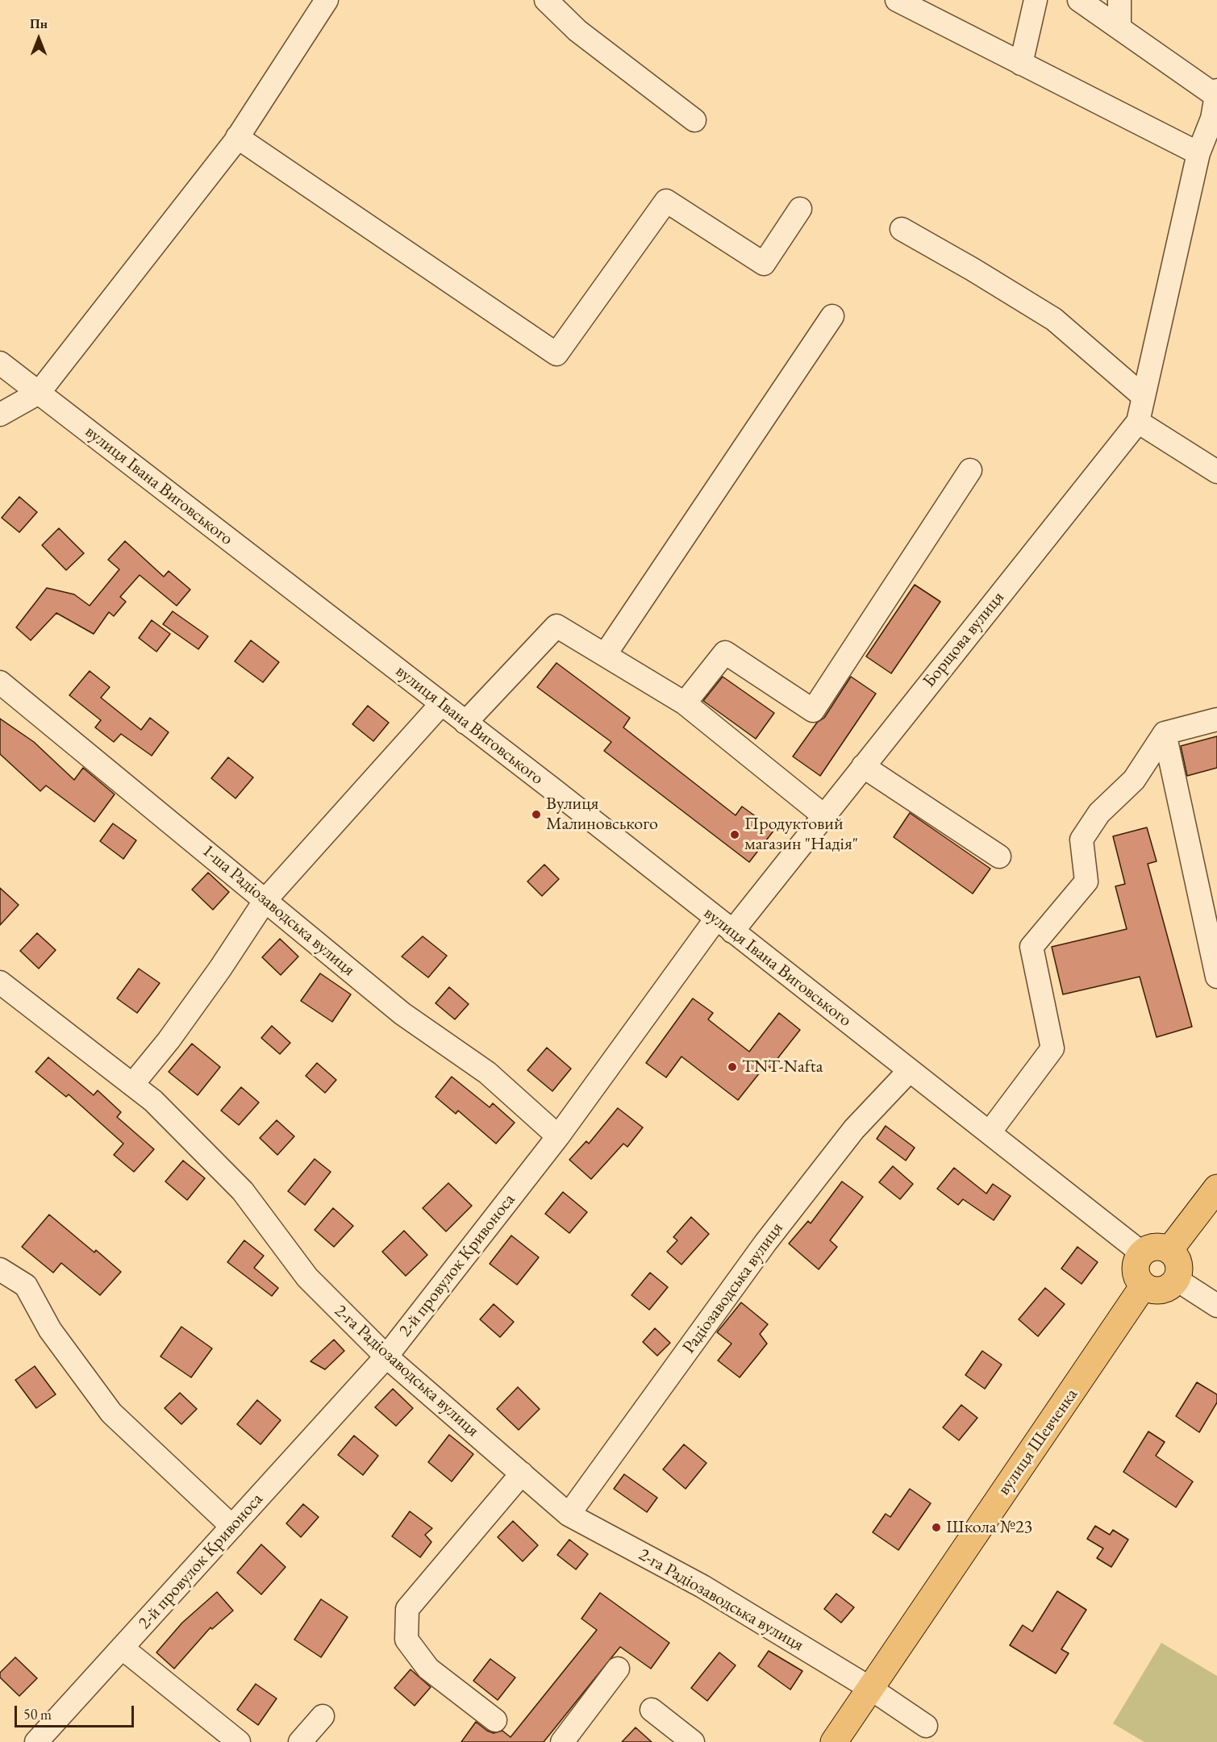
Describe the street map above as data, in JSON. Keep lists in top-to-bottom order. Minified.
{"streets":{"main road":["вулиця Шевченка"],"street":["вулиця Івана Виговського","Борщова вулиця","1-ша Радіозаводська вулиця","2-й провулок Кривоноса","Радіозаводська вулиця","2-га Радіозаводська вулиця"]},"crossings":[["вулиця Івана Виговського","Борщова вулиця"],["вулиця Івана Виговського","2-й провулок Кривоноса"],["вулиця Івана Виговського","Радіозаводська вулиця"],["вулиця Івана Виговського","вулиця Шевченка"],["Борщова вулиця","2-й провулок Кривоноса"],["1-ша Радіозаводська вулиця","2-й провулок Кривоноса"],["2-й провулок Кривоноса","2-га Радіозаводська вулиця"],["Радіозаводська вулиця","2-га Радіозаводська вулиця"],["2-га Радіозаводська вулиця","вулиця Шевченка"]],"places":["Вулиця Малиновського","Продуктовий магазин \"Надія\"","TNT-Nafta","Школа №23"],"scale_bar":"50 m","north":"top"}
